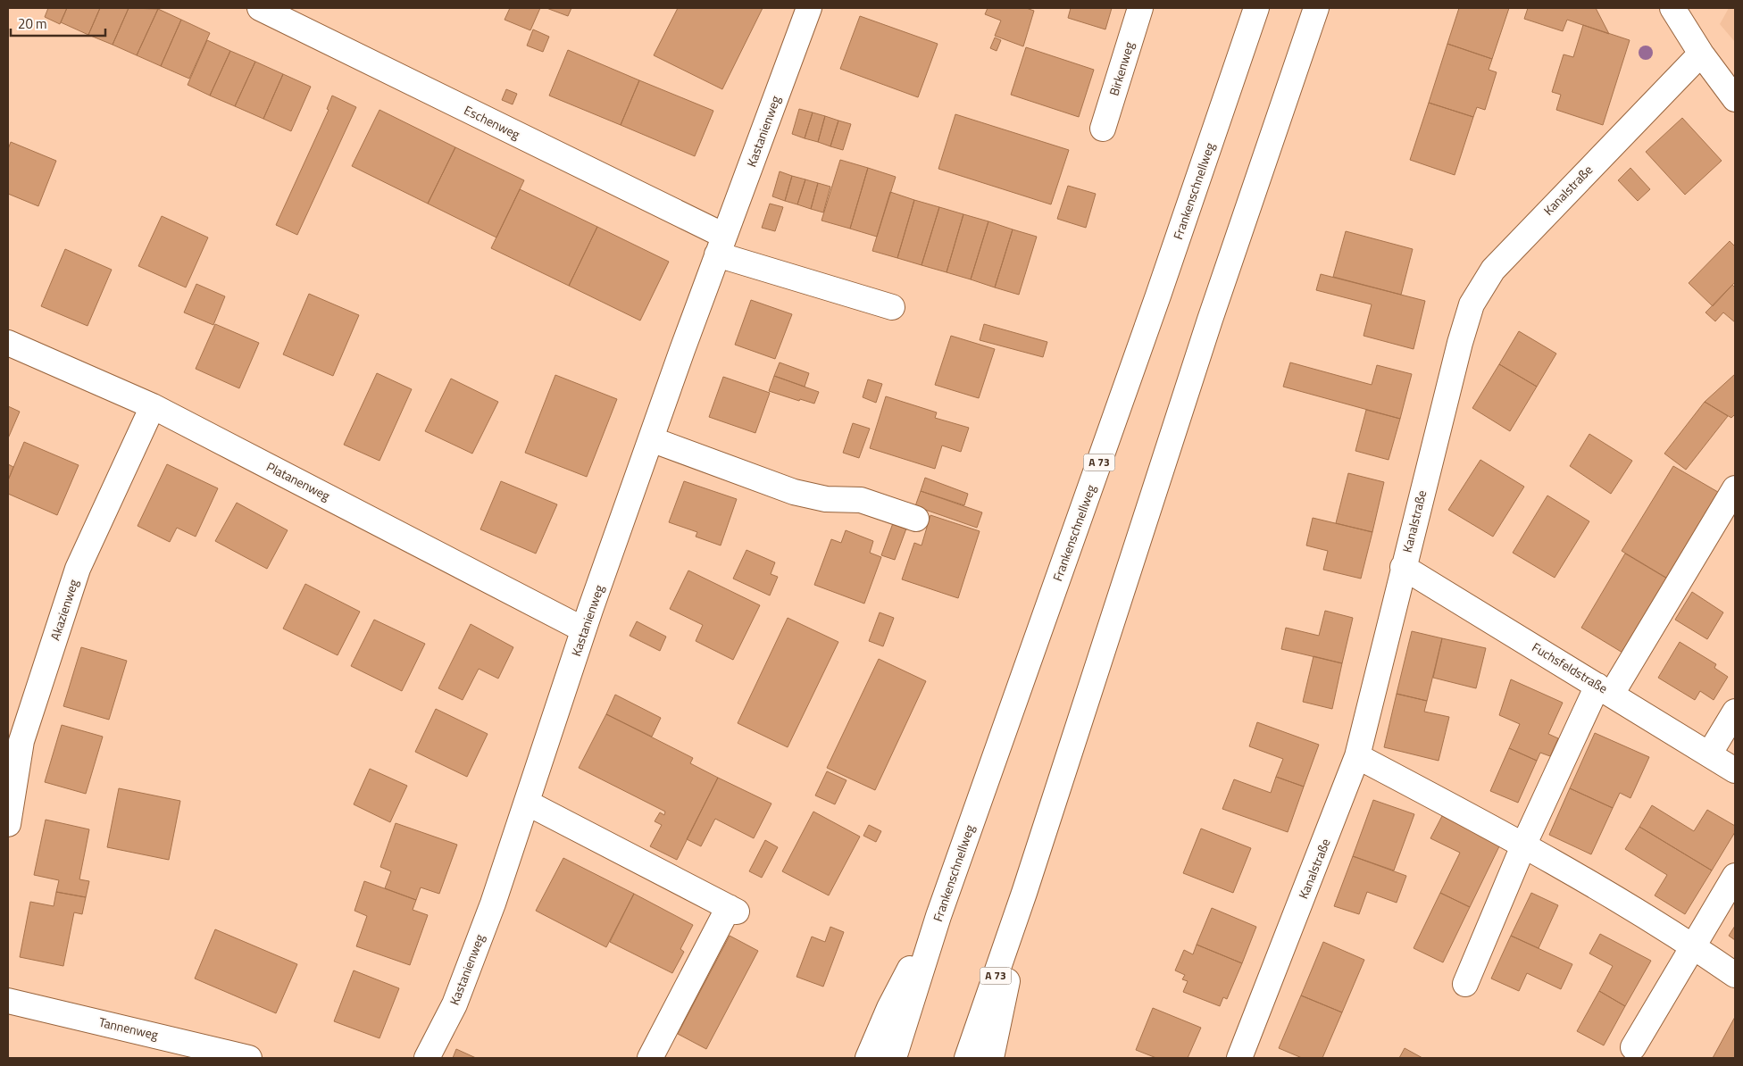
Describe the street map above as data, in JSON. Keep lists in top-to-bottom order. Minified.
{"streets":{"main road":["Birkenweg","Eschenweg","Kastanienweg","Kanalstraße","Frankenschnellweg","A 73","Platanenweg","Akazienweg","Fuchsfeldstraße","Tannenweg"]},"crossings":[["Eschenweg","Kastanienweg"],["Kastanienweg","Platanenweg"],["Kanalstraße","Fuchsfeldstraße"],["Platanenweg","Akazienweg"]],"scale_bar":"20 m"}
